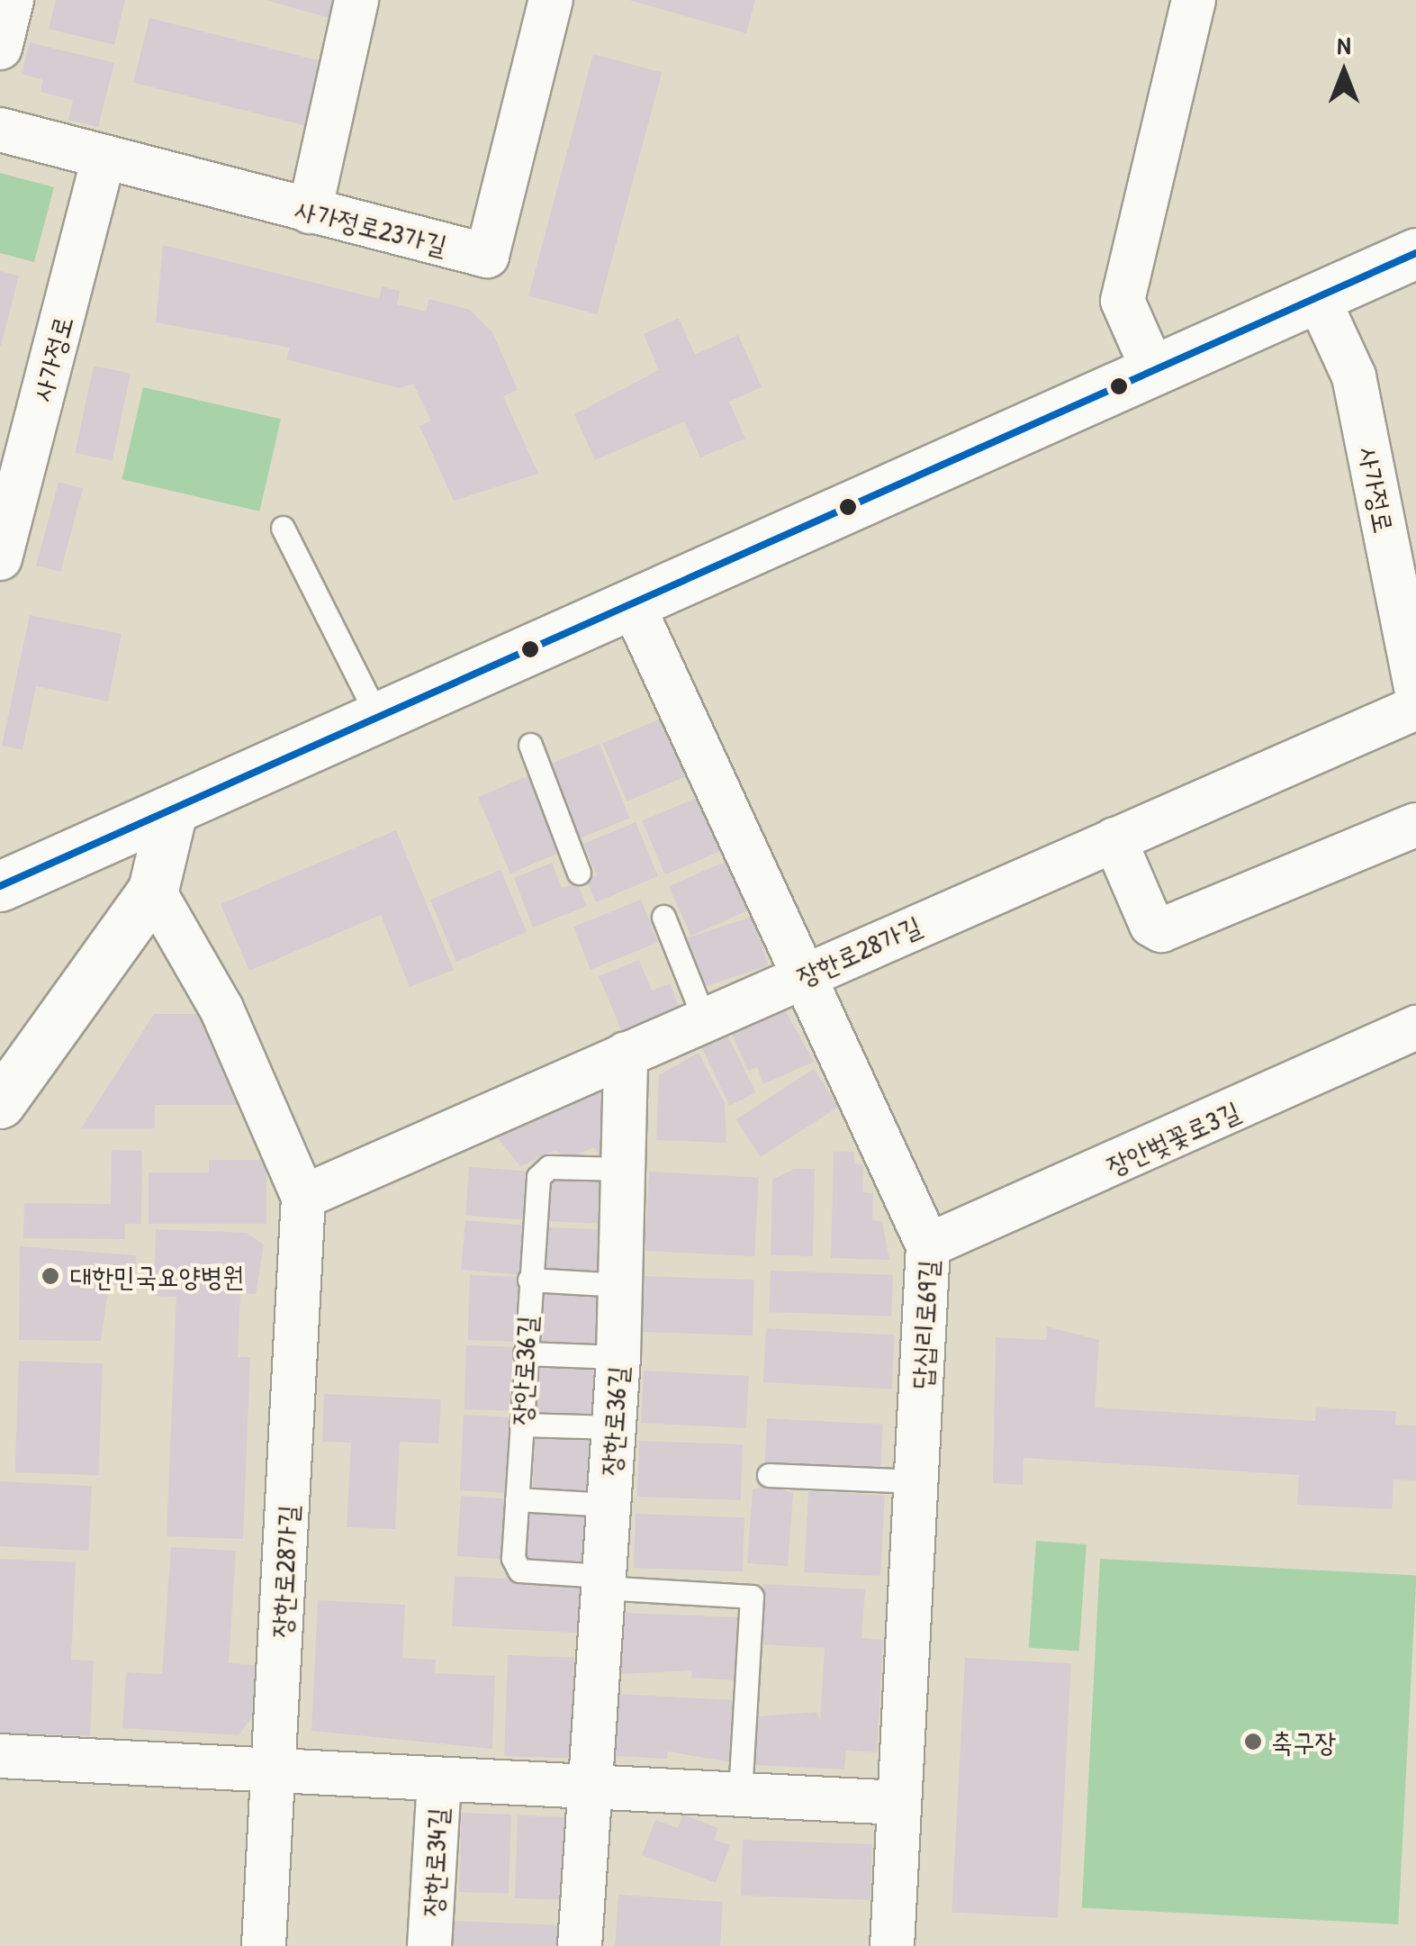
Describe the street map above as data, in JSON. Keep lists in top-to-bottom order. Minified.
{"streets":{"street":["사가정로23가길","사가정로","장한로28가길","장안벚꽃로3길","답십리로69길","장한로36길","장한로34길"],"lane":["장안로36길"]},"crossings":[["사가정로23가길","사가정로"],["장한로28가길","답십리로69길"],["장한로28가길","장한로36길"],["장안벚꽃로3길","답십리로69길"],["장안로36길","장한로36길"]],"places":["대한민국요양병원","축구장"],"north":"top"}
